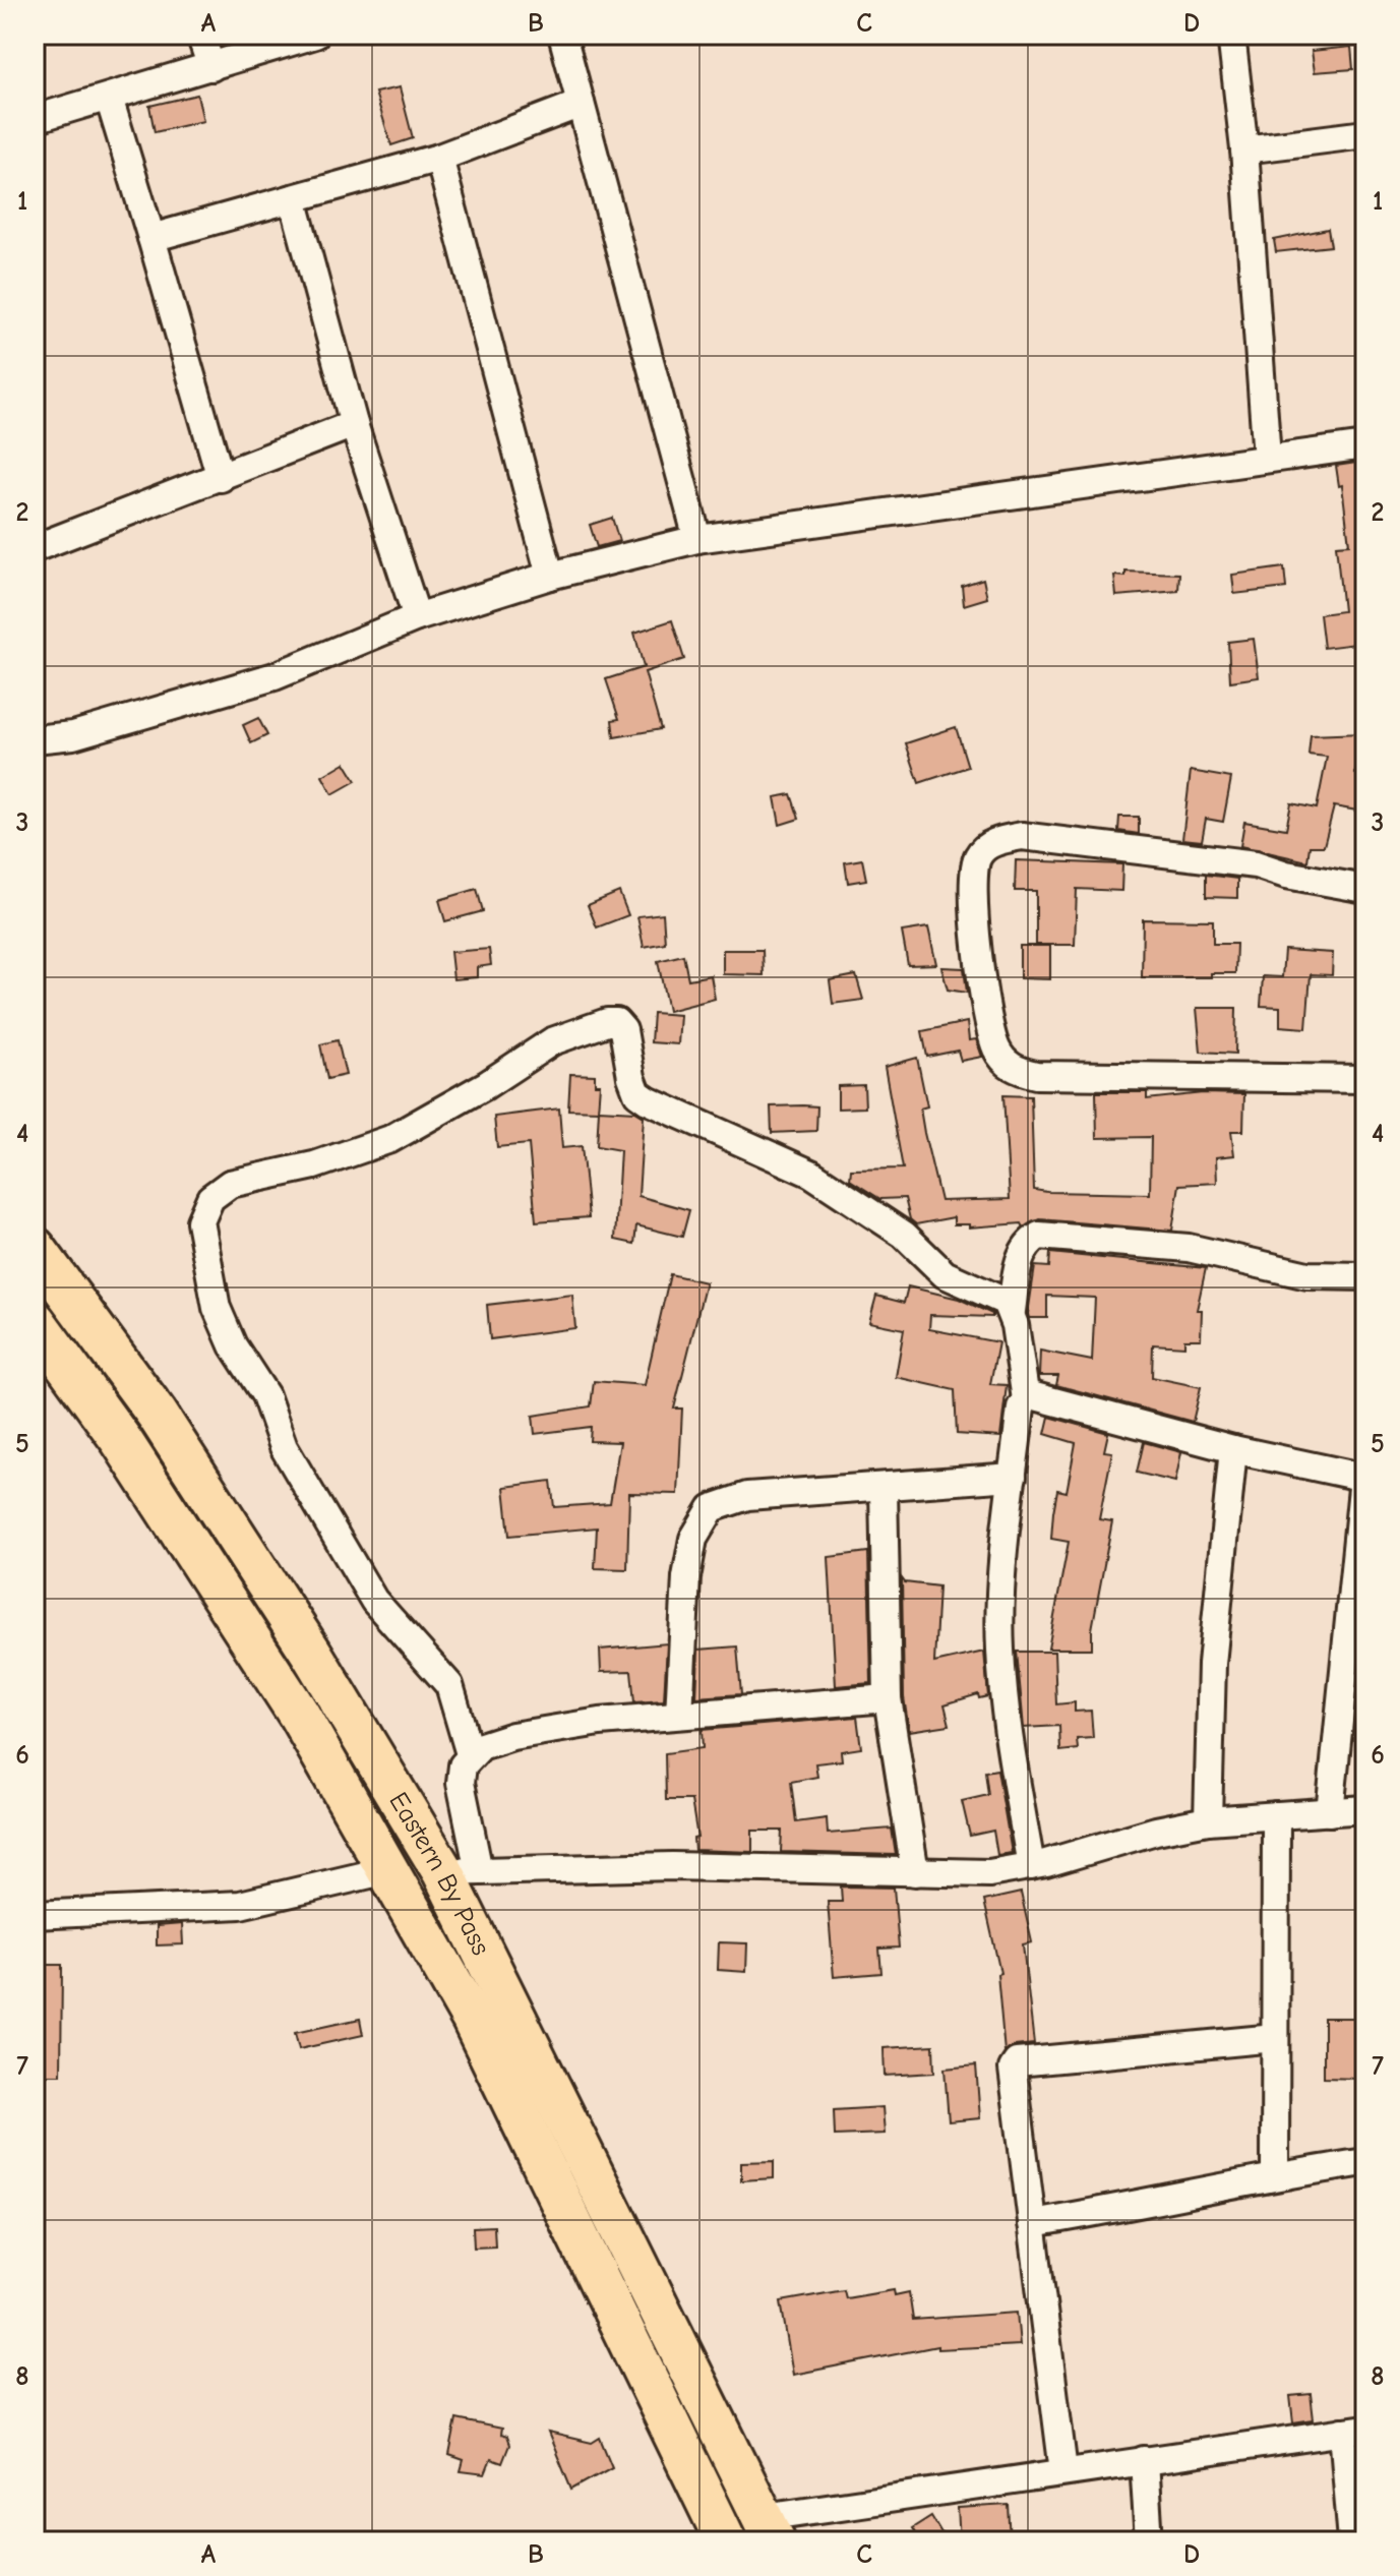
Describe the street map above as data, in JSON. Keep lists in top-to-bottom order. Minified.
{"streets":{"main road":["Eastern By Pass"]},"grid":{"columns":["A","B","C","D"],"rows":["1","2","3","4","5","6","7","8"]}}
